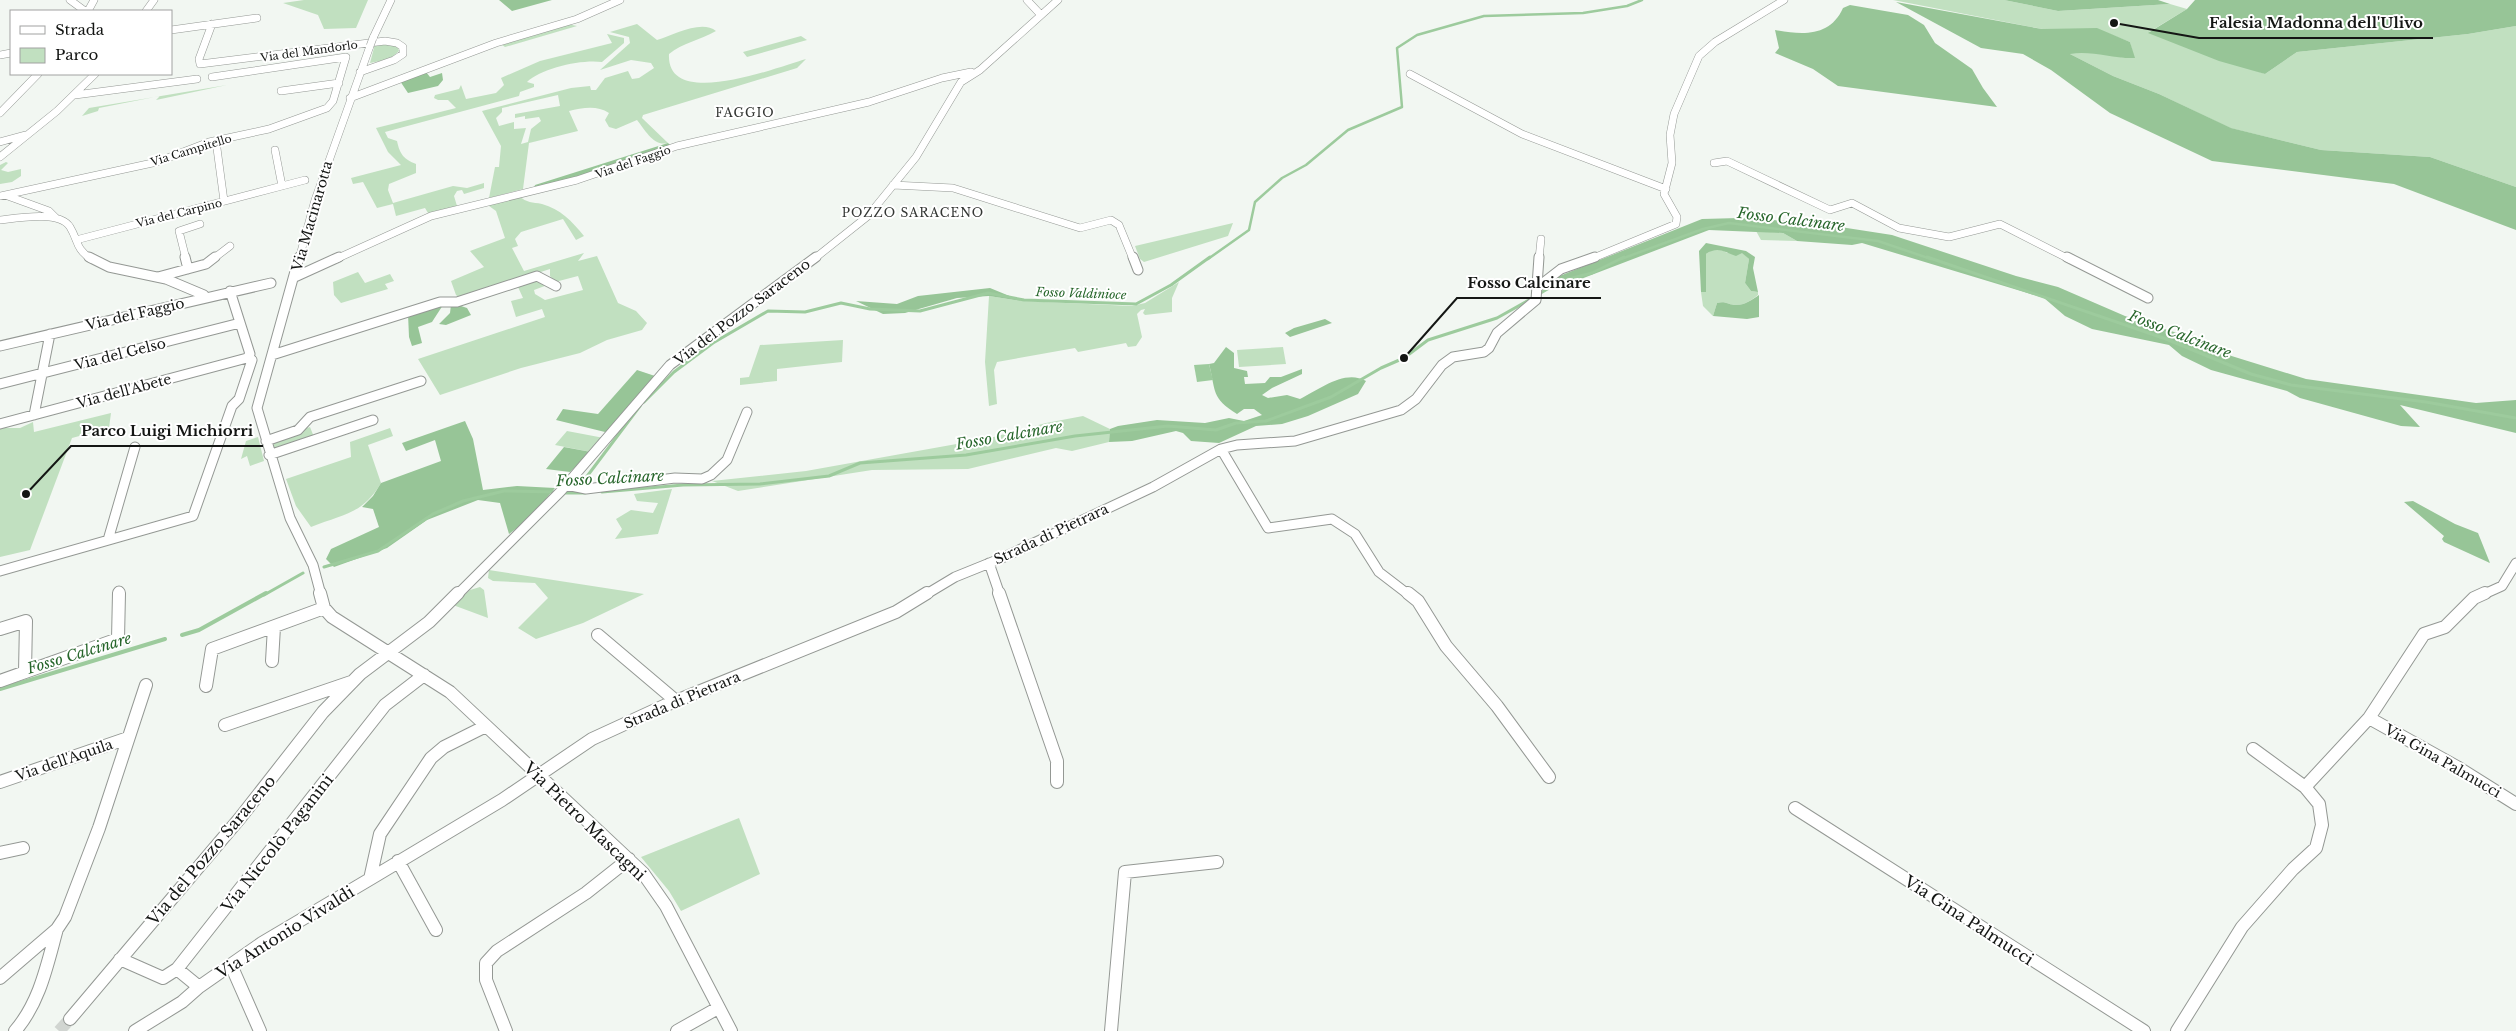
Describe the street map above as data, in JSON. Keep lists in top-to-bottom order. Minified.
{"streets":{"street":["Via del Mandorlo","Via Campitello","Via del Faggio","Via del Carpino","Via Macinarotta","Via del Pozzo Saraceno","Via del Gelso","Via dell'Abete","Strada di Pietrara","Via dell'Aquila","Via Gina Palmucci","Via Pietro Mascagni","Via Niccolò Paganini","Via Antonio Vivaldi"]},"crossings":[["Via del Mandorlo","Via Macinarotta"],["Via del Faggio","Via Macinarotta"],["Via del Faggio","Via del Pozzo Saraceno"],["Via del Pozzo Saraceno","Via Pietro Mascagni"],["Strada di Pietrara","Via Pietro Mascagni"],["Strada di Pietrara","Via Antonio Vivaldi"],["Via Pietro Mascagni","Via Niccolò Paganini"],["Via Pietro Mascagni","Via Antonio Vivaldi"]],"districts":["FAGGIO","POZZO SARACENO"],"water":["Fosso Calcinare","Fosso Valdinioce"],"places":["Falesia Madonna dell'Ulivo","Fosso Calcinare","Parco Luigi Michiorri"],"legend":["Strada","Parco"]}
